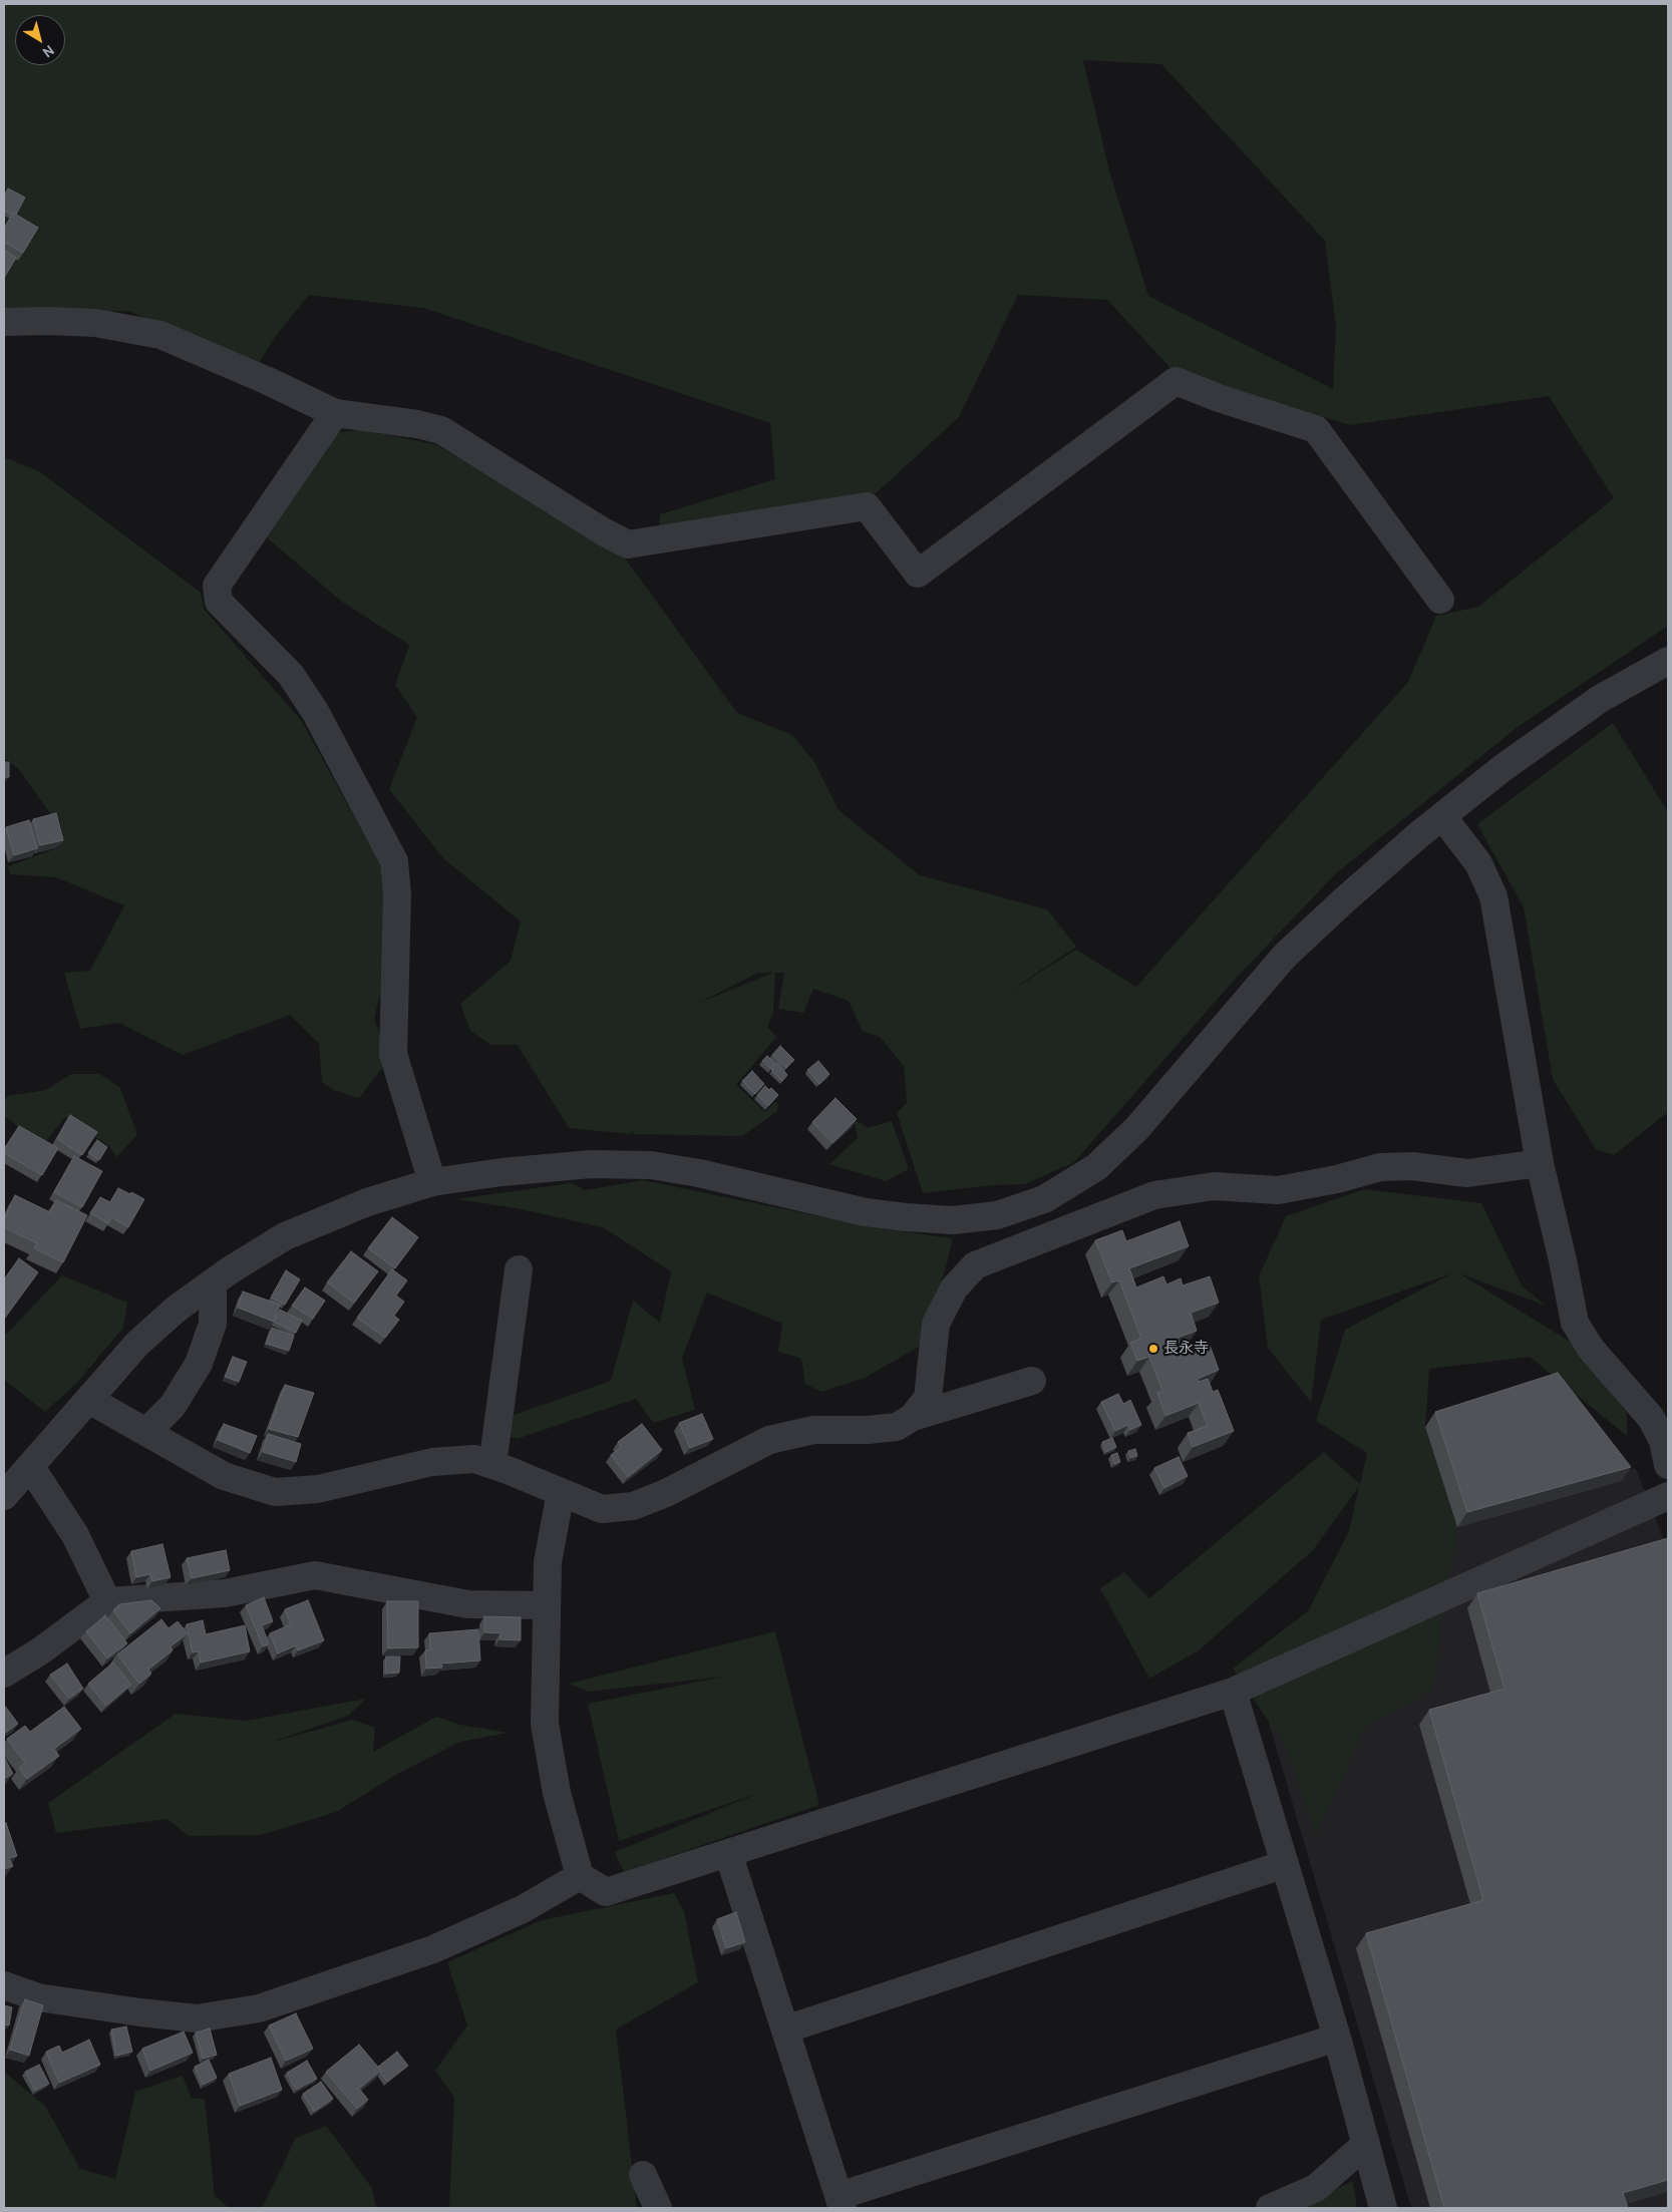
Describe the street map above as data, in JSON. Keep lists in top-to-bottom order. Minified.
{"places":["長永寺"],"north":"bottom right"}
